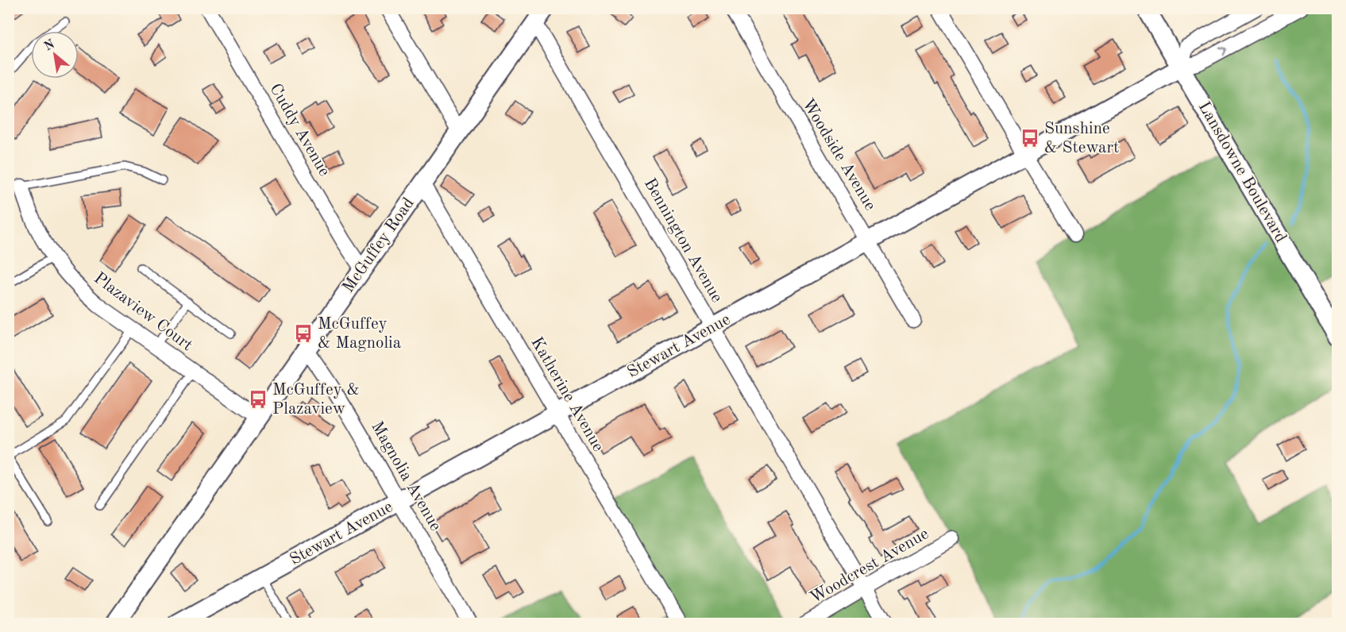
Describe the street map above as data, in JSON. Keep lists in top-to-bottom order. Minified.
{"streets":{"street":["Cuddy Avenue","Woodside Avenue","Lansdowne Boulevard","Bennington Avenue","McGuffey Road","Plazaview Court","Stewart Avenue","Katherine Avenue","Magnolia Avenue","Woodcrest Avenue"]},"crossings":[["Cuddy Avenue","McGuffey Road"],["Woodside Avenue","Stewart Avenue"],["Lansdowne Boulevard","Stewart Avenue"],["Bennington Avenue","McGuffey Road"],["Bennington Avenue","Stewart Avenue"],["Bennington Avenue","Woodcrest Avenue"],["McGuffey Road","Plazaview Court"],["McGuffey Road","Katherine Avenue"],["McGuffey Road","Magnolia Avenue"],["Stewart Avenue","Katherine Avenue"],["Stewart Avenue","Magnolia Avenue"]],"places":{"bus stop":["Sunshine & Stewart","McGuffey & Magnolia","McGuffey & Plazaview"]},"north":"top left"}
